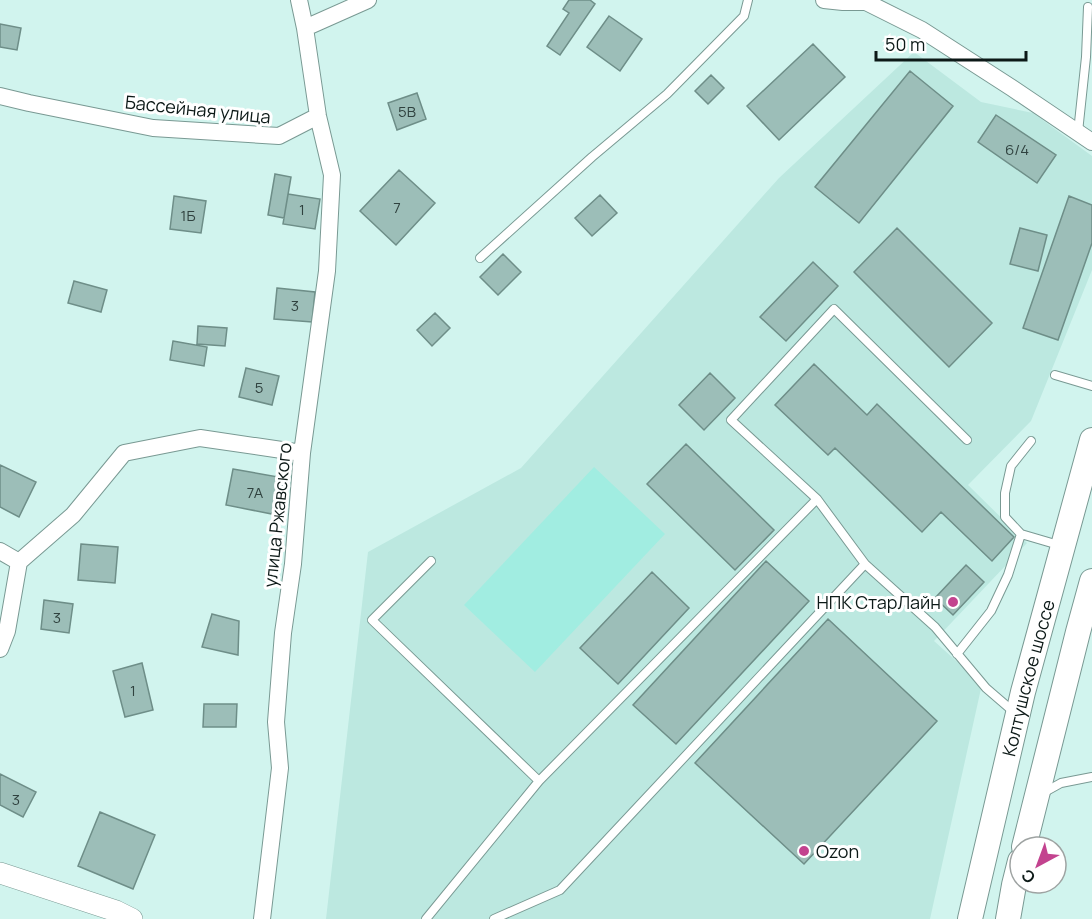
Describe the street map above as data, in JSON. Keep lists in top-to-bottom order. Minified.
{"streets":{"main road":["Колтушское шоссе"],"street":["Бассейная улица","улица Ржавского"]},"crossings":[["Бассейная улица","улица Ржавского"]],"places":["НПК СтарЛайн","Ozon"],"house_numbers":["5В","6/4","7","1","1Б","3","5","7А","3","1","3"],"scale_bar":"50 m","north":"bottom left"}
